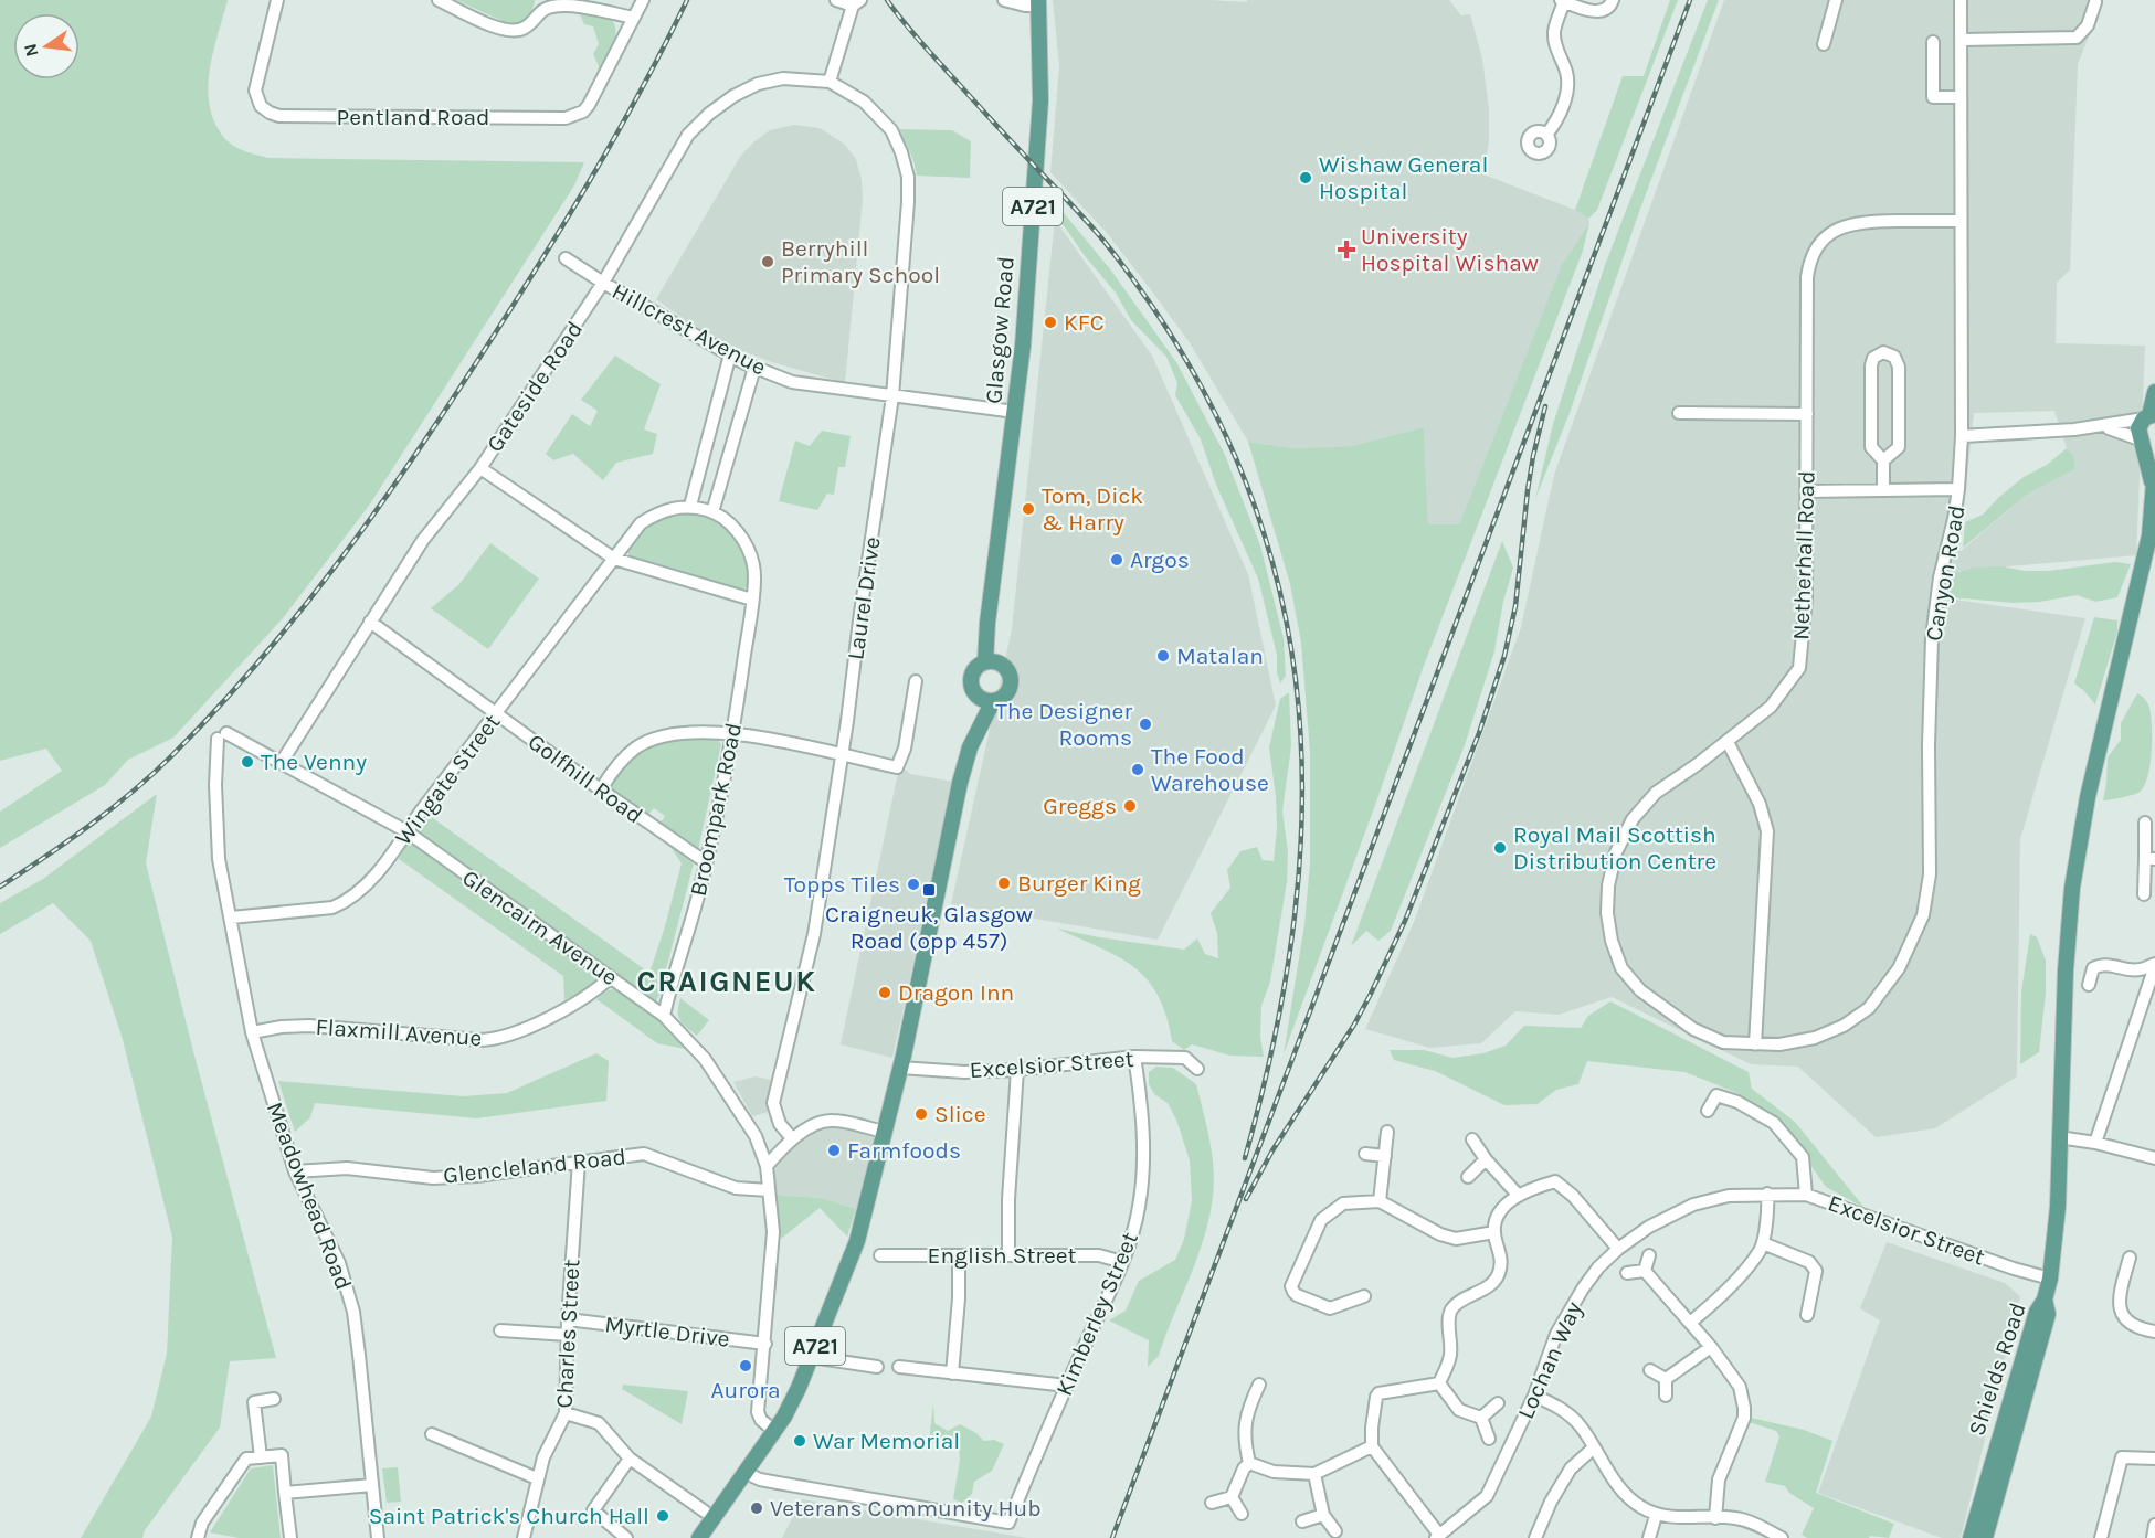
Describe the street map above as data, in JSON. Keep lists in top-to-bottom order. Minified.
{"streets":{"main road":["A721","Glasgow Road","Shields Road"],"street":["Pentland Road","Hillcrest Avenue","Gateside Road","Netherhall Road","Canyon Road","Laurel Drive","Golfhill Road","Wingate Street","Broompark Road","Glencairn Avenue","Flaxmill Avenue","Excelsior Street","Glencleland Road","Meadowhead Road","English Street","Kimberley Street","Myrtle Drive","Charles Street","Lochan Way"]},"crossings":[["A721","Glasgow Road"],["A721","Glencairn Avenue"],["A721","Excelsior Street"],["A721","Kimberley Street"],["Hillcrest Avenue","Glasgow Road"],["Hillcrest Avenue","Gateside Road"],["Hillcrest Avenue","Laurel Drive"],["Gateside Road","Laurel Drive"],["Gateside Road","Golfhill Road"],["Gateside Road","Glencairn Avenue"],["Netherhall Road","Canyon Road"],["Golfhill Road","Wingate Street"],["Golfhill Road","Broompark Road"],["Wingate Street","Glencairn Avenue"],["Wingate Street","Meadowhead Road"],["Broompark Road","Glencairn Avenue"],["Glencairn Avenue","Flaxmill Avenue"],["Glencairn Avenue","Glencleland Road"],["Glencairn Avenue","Meadowhead Road"],["Glencairn Avenue","Myrtle Drive"],["Flaxmill Avenue","Meadowhead Road"],["Excelsior Street","Kimberley Street"],["Excelsior Street","Lochan Way"],["Glencleland Road","Meadowhead Road"],["Glencleland Road","Charles Street"],["English Street","Kimberley Street"],["Myrtle Drive","Charles Street"]],"districts":["CRAIGNEUK"],"places":{"other":["Wishaw General Hospital","Berryhill Primary School","KFC","Tom, Dick & Harry","Argos","Matalan","The Designer Rooms","The Venny","The Food Warehouse","Greggs","Royal Mail Scottish Distribution Centre","Burger King","Topps Tiles","Dragon Inn","Slice","Farmfoods","Aurora","War Memorial","Veterans Community Hub","Saint Patrick's Church Hall"],"health":["University Hospital Wishaw"],"transit":["Craigneuk, Glasgow Road (opp 457)"]},"north":"left"}
